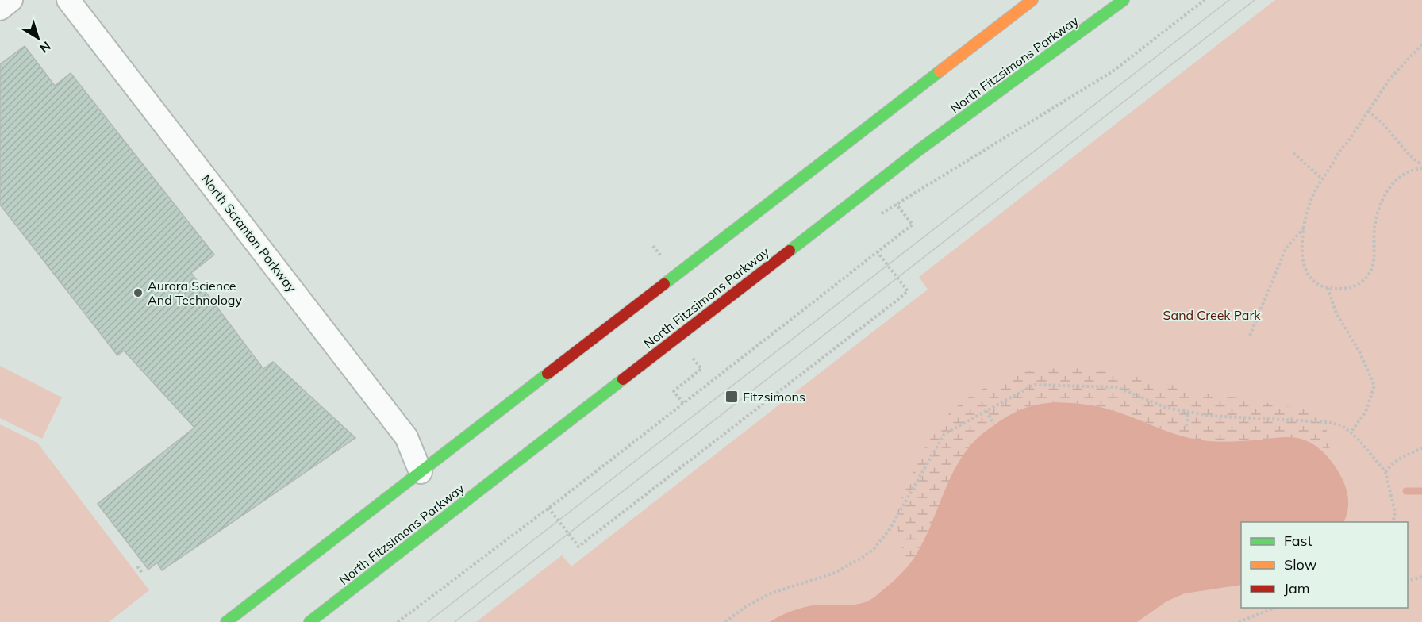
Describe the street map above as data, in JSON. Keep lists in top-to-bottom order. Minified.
{"streets":{"main road":["North Fitzsimons Parkway"],"street":["North Scranton Parkway"]},"parks":["Sand Creek Park"],"places":{"other":["Aurora Science And Technology"],"transit":["Fitzsimons"]},"legend":["Fast","Slow","Jam"],"north":"bottom right"}
